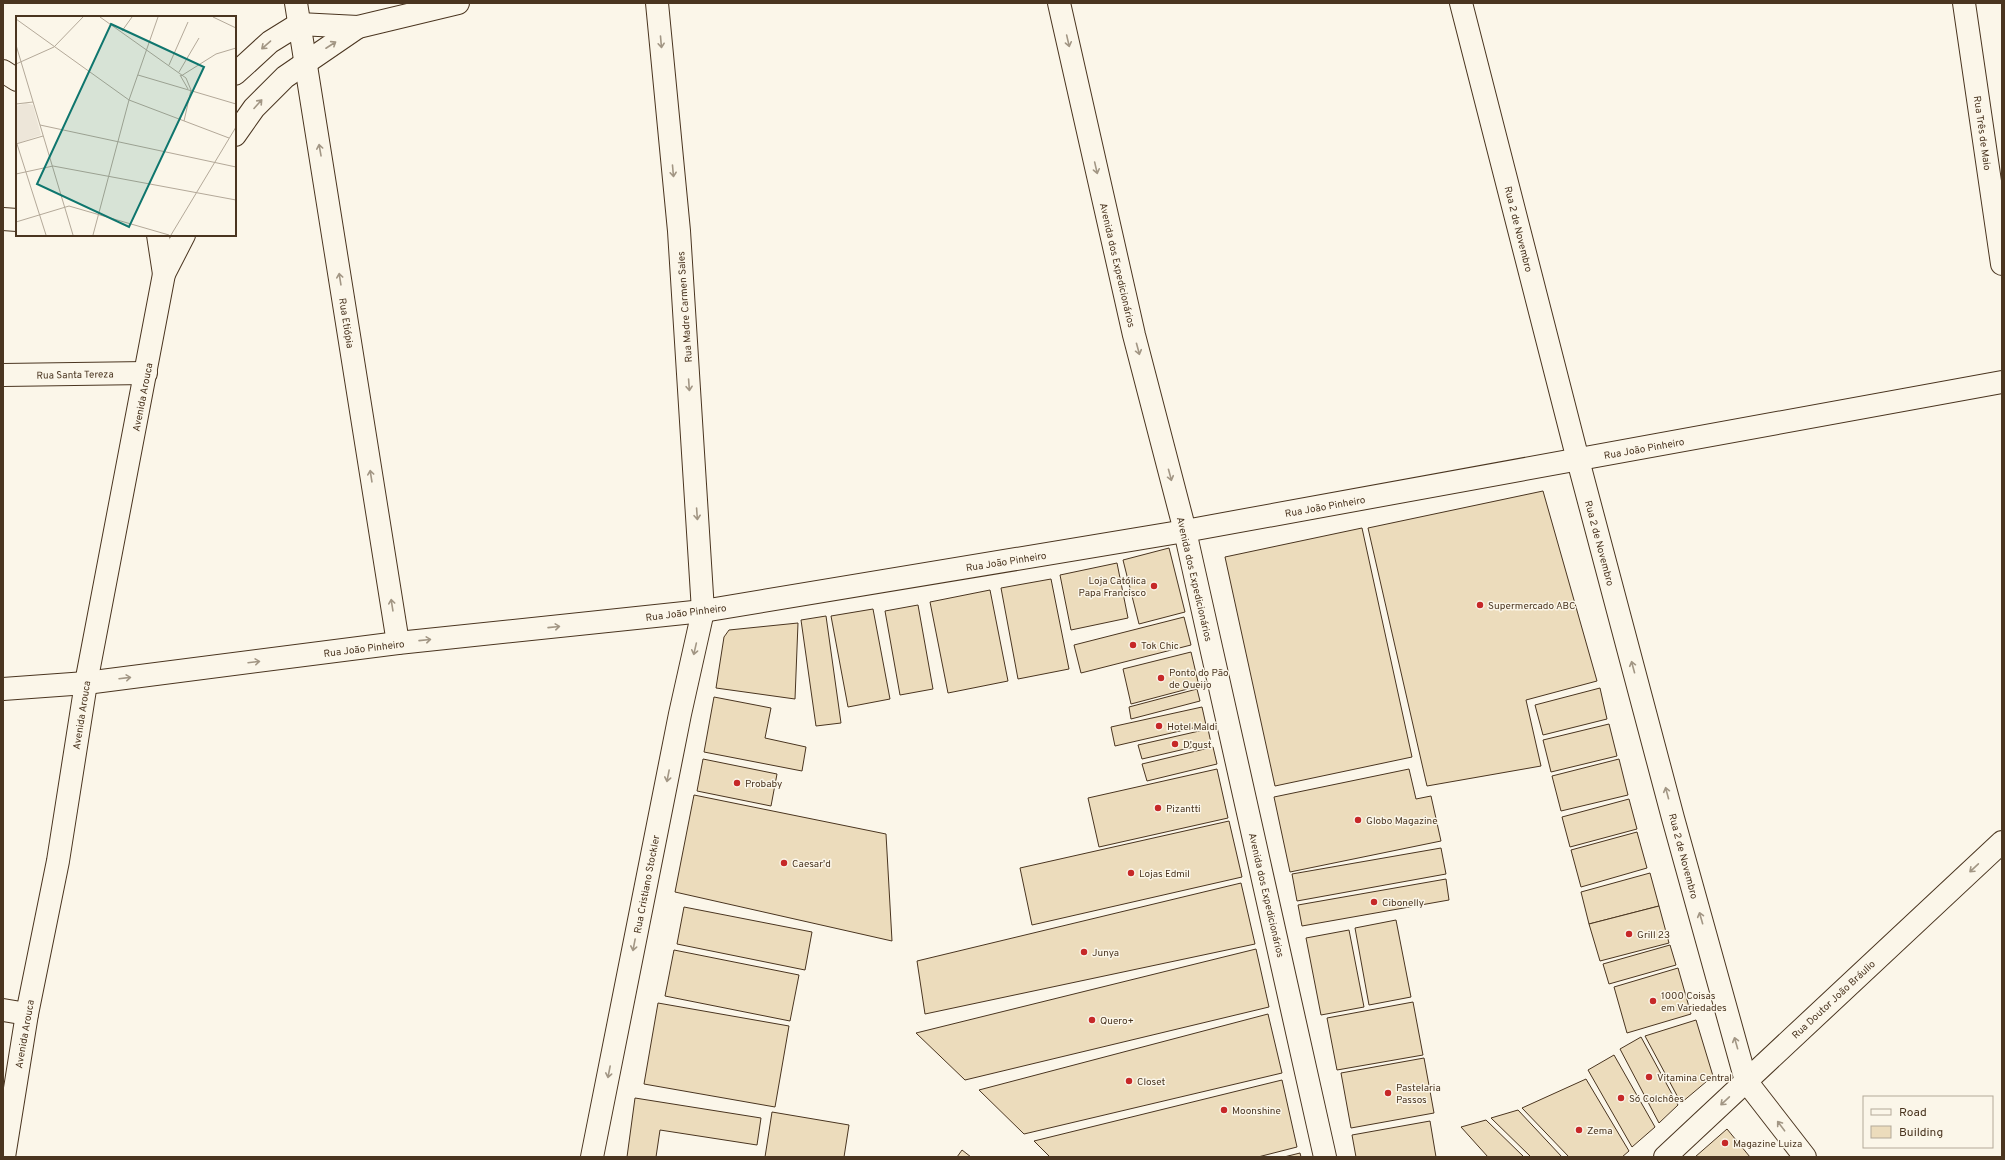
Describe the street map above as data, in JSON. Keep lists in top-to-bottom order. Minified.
{"streets":{"street":["Rua Três de Maio","Rua 2 de Novembro","Avenida dos Expedicionários","Rua Madre Carmen Sales","Rua Etiópia","Rua Santa Tereza","Avenida Arouca","Rua João Pinheiro","Rua Cristiano Stockler","Rua Doutor João Bráulio"]},"crossings":[["Rua 2 de Novembro","Rua João Pinheiro"],["Rua 2 de Novembro","Rua Doutor João Bráulio"],["Avenida dos Expedicionários","Rua João Pinheiro"],["Rua Madre Carmen Sales","Rua João Pinheiro"],["Rua Madre Carmen Sales","Rua Cristiano Stockler"],["Rua Etiópia","Rua João Pinheiro"],["Rua Santa Tereza","Avenida Arouca"],["Avenida Arouca","Rua João Pinheiro"],["Rua João Pinheiro","Rua Cristiano Stockler"]],"one_way":["Rua 2 de Novembro","Avenida dos Expedicionários","Rua Madre Carmen Sales","Rua Etiópia","Rua Cristiano Stockler","Rua Doutor João Bráulio"],"places":["Loja Católica Papa Francisco","Supermercado ABC","Tok Chic","Ponto do Pão de Queijo","Hotel Maldi","D'gust","Probaby","Pizantti","Globo Magazine","Caesar'd","Lojas Edmil","Cibonelly","Grill 23","Junya","1000 Coisas em Variedades","Quero+","Vitamina Central","Closet","Pastelaria Passos","Só Colchôes","Moonshine","Zema","Magazine Luiza"],"legend":["Road","Building"]}
